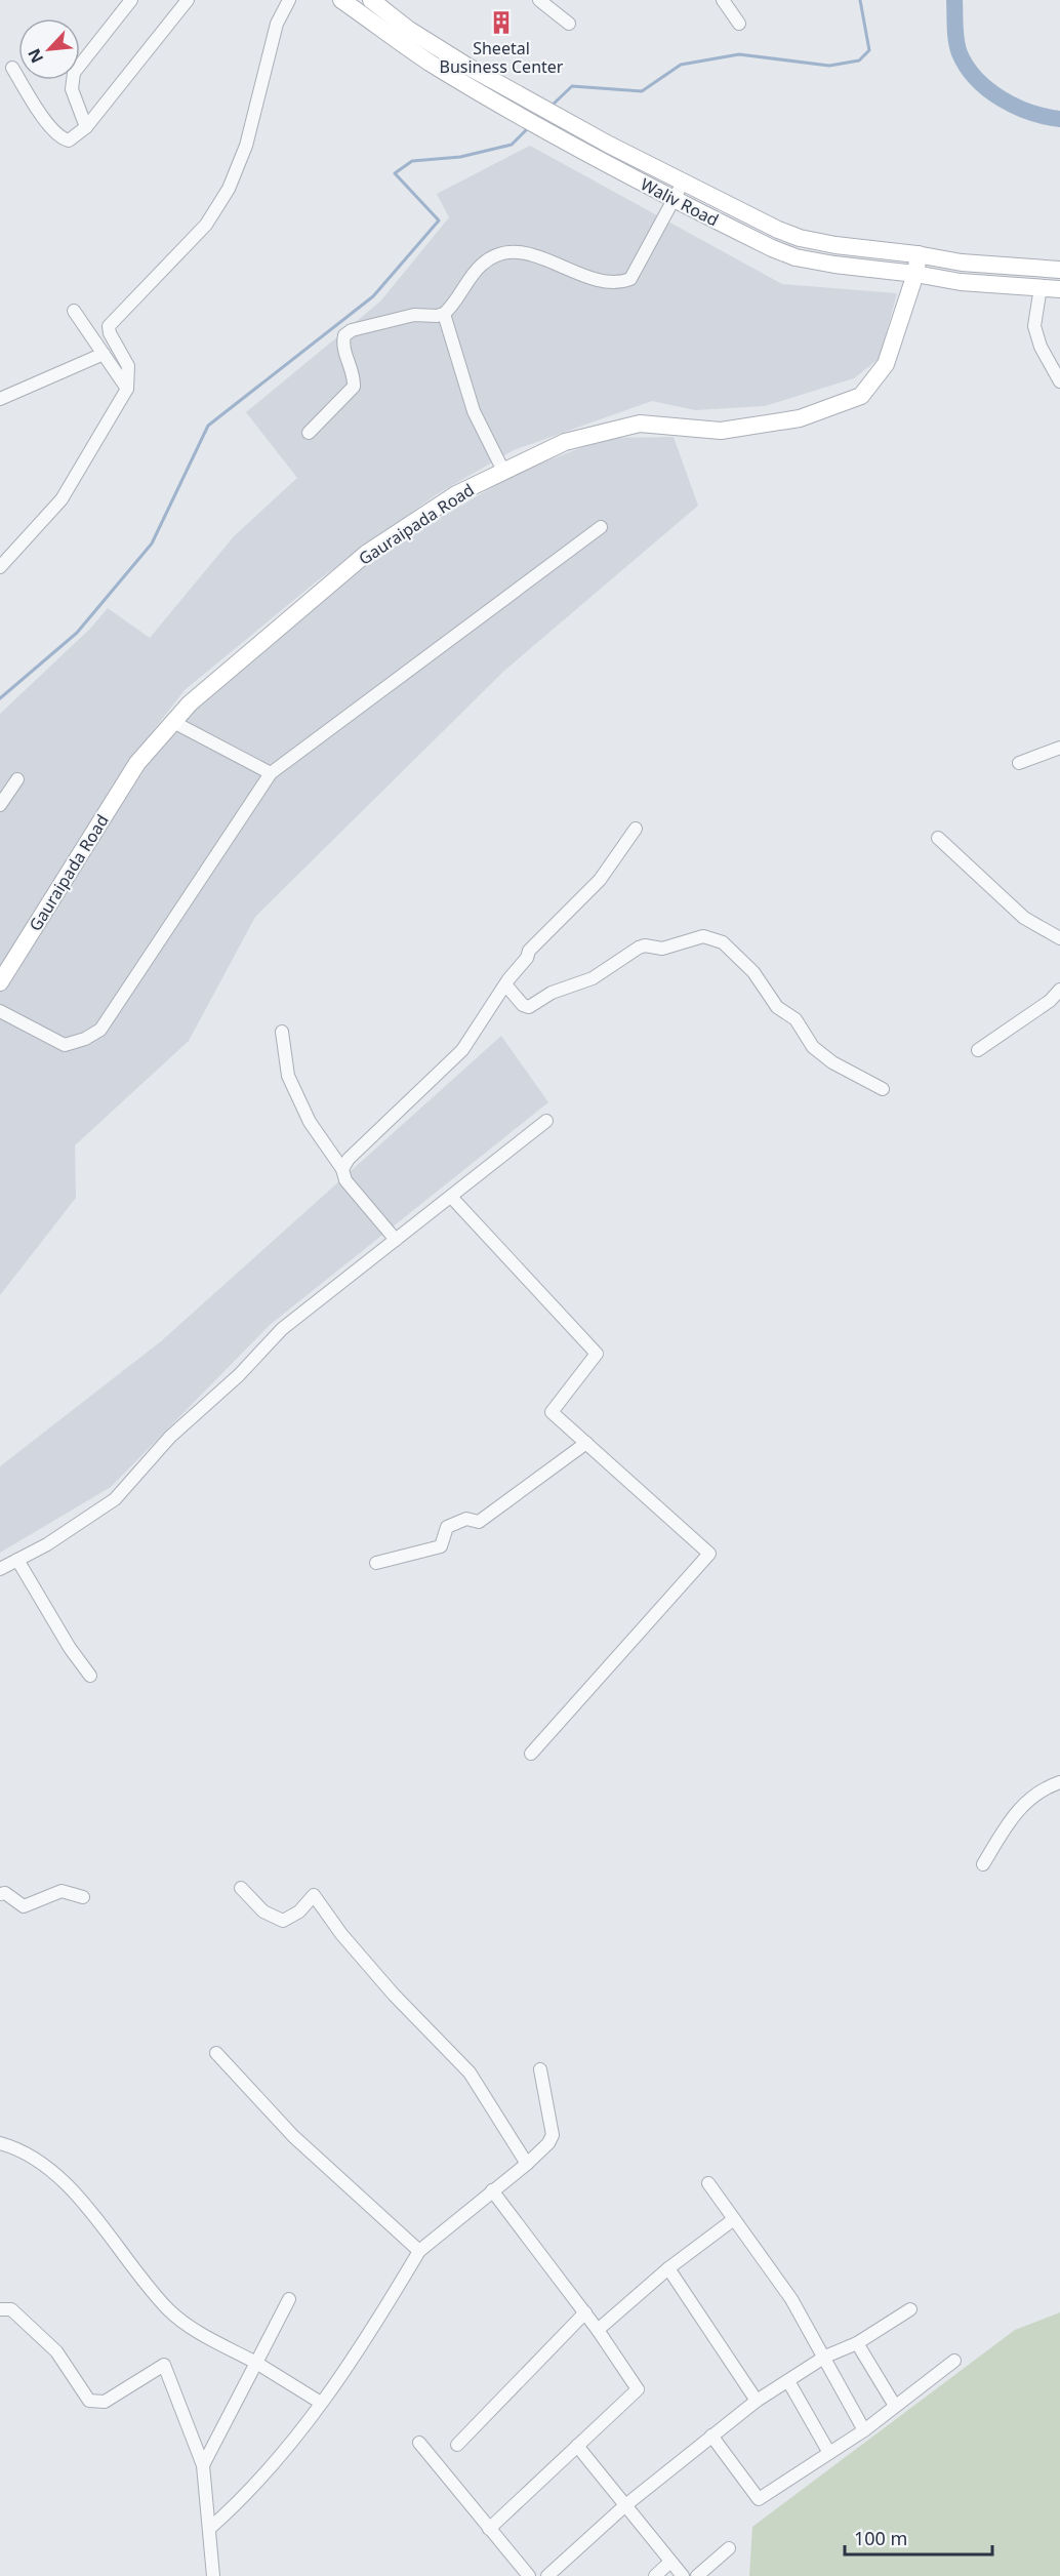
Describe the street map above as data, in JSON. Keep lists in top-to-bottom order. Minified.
{"streets":{"main road":["Waliv Road","Gauraipada Road"]},"crossings":[["Waliv Road","Gauraipada Road"]],"places":{"building":["Sheetal Business Center"]},"scale_bar":"100 m","north":"bottom left"}
